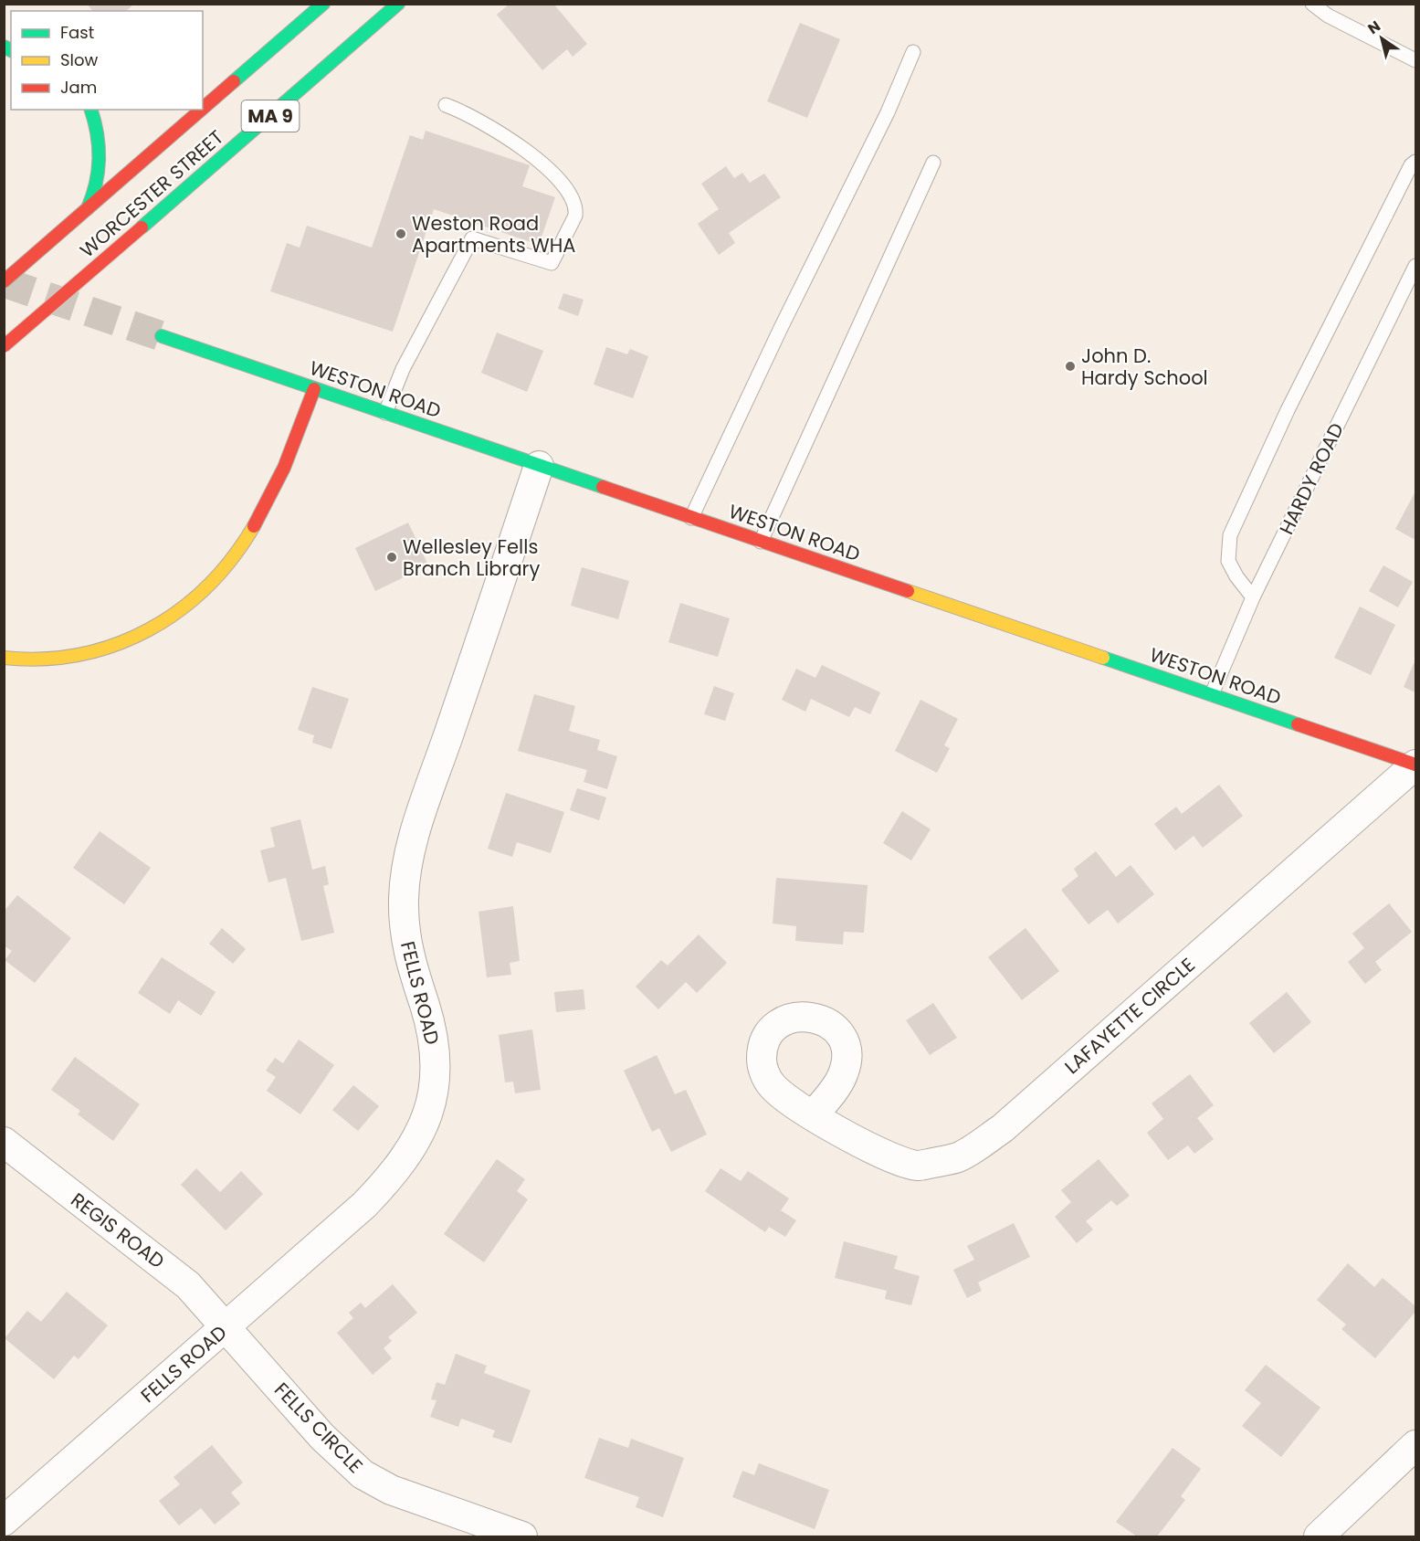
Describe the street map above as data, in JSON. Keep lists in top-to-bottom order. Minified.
{"streets":{"main road":["MA 9","WORCESTER STREET","WESTON ROAD"],"street":["FELLS ROAD","LAFAYETTE CIRCLE","REGIS ROAD","FELLS CIRCLE"],"lane":["HARDY ROAD"]},"crossings":[["WESTON ROAD","HARDY ROAD"],["WESTON ROAD","FELLS ROAD"],["WESTON ROAD","LAFAYETTE CIRCLE"],["FELLS ROAD","REGIS ROAD"],["FELLS ROAD","FELLS CIRCLE"],["REGIS ROAD","FELLS CIRCLE"]],"places":["Weston Road Apartments WHA","John D. Hardy School","Wellesley Fells Branch Library"],"legend":["Fast","Slow","Jam"],"north":"top left"}
